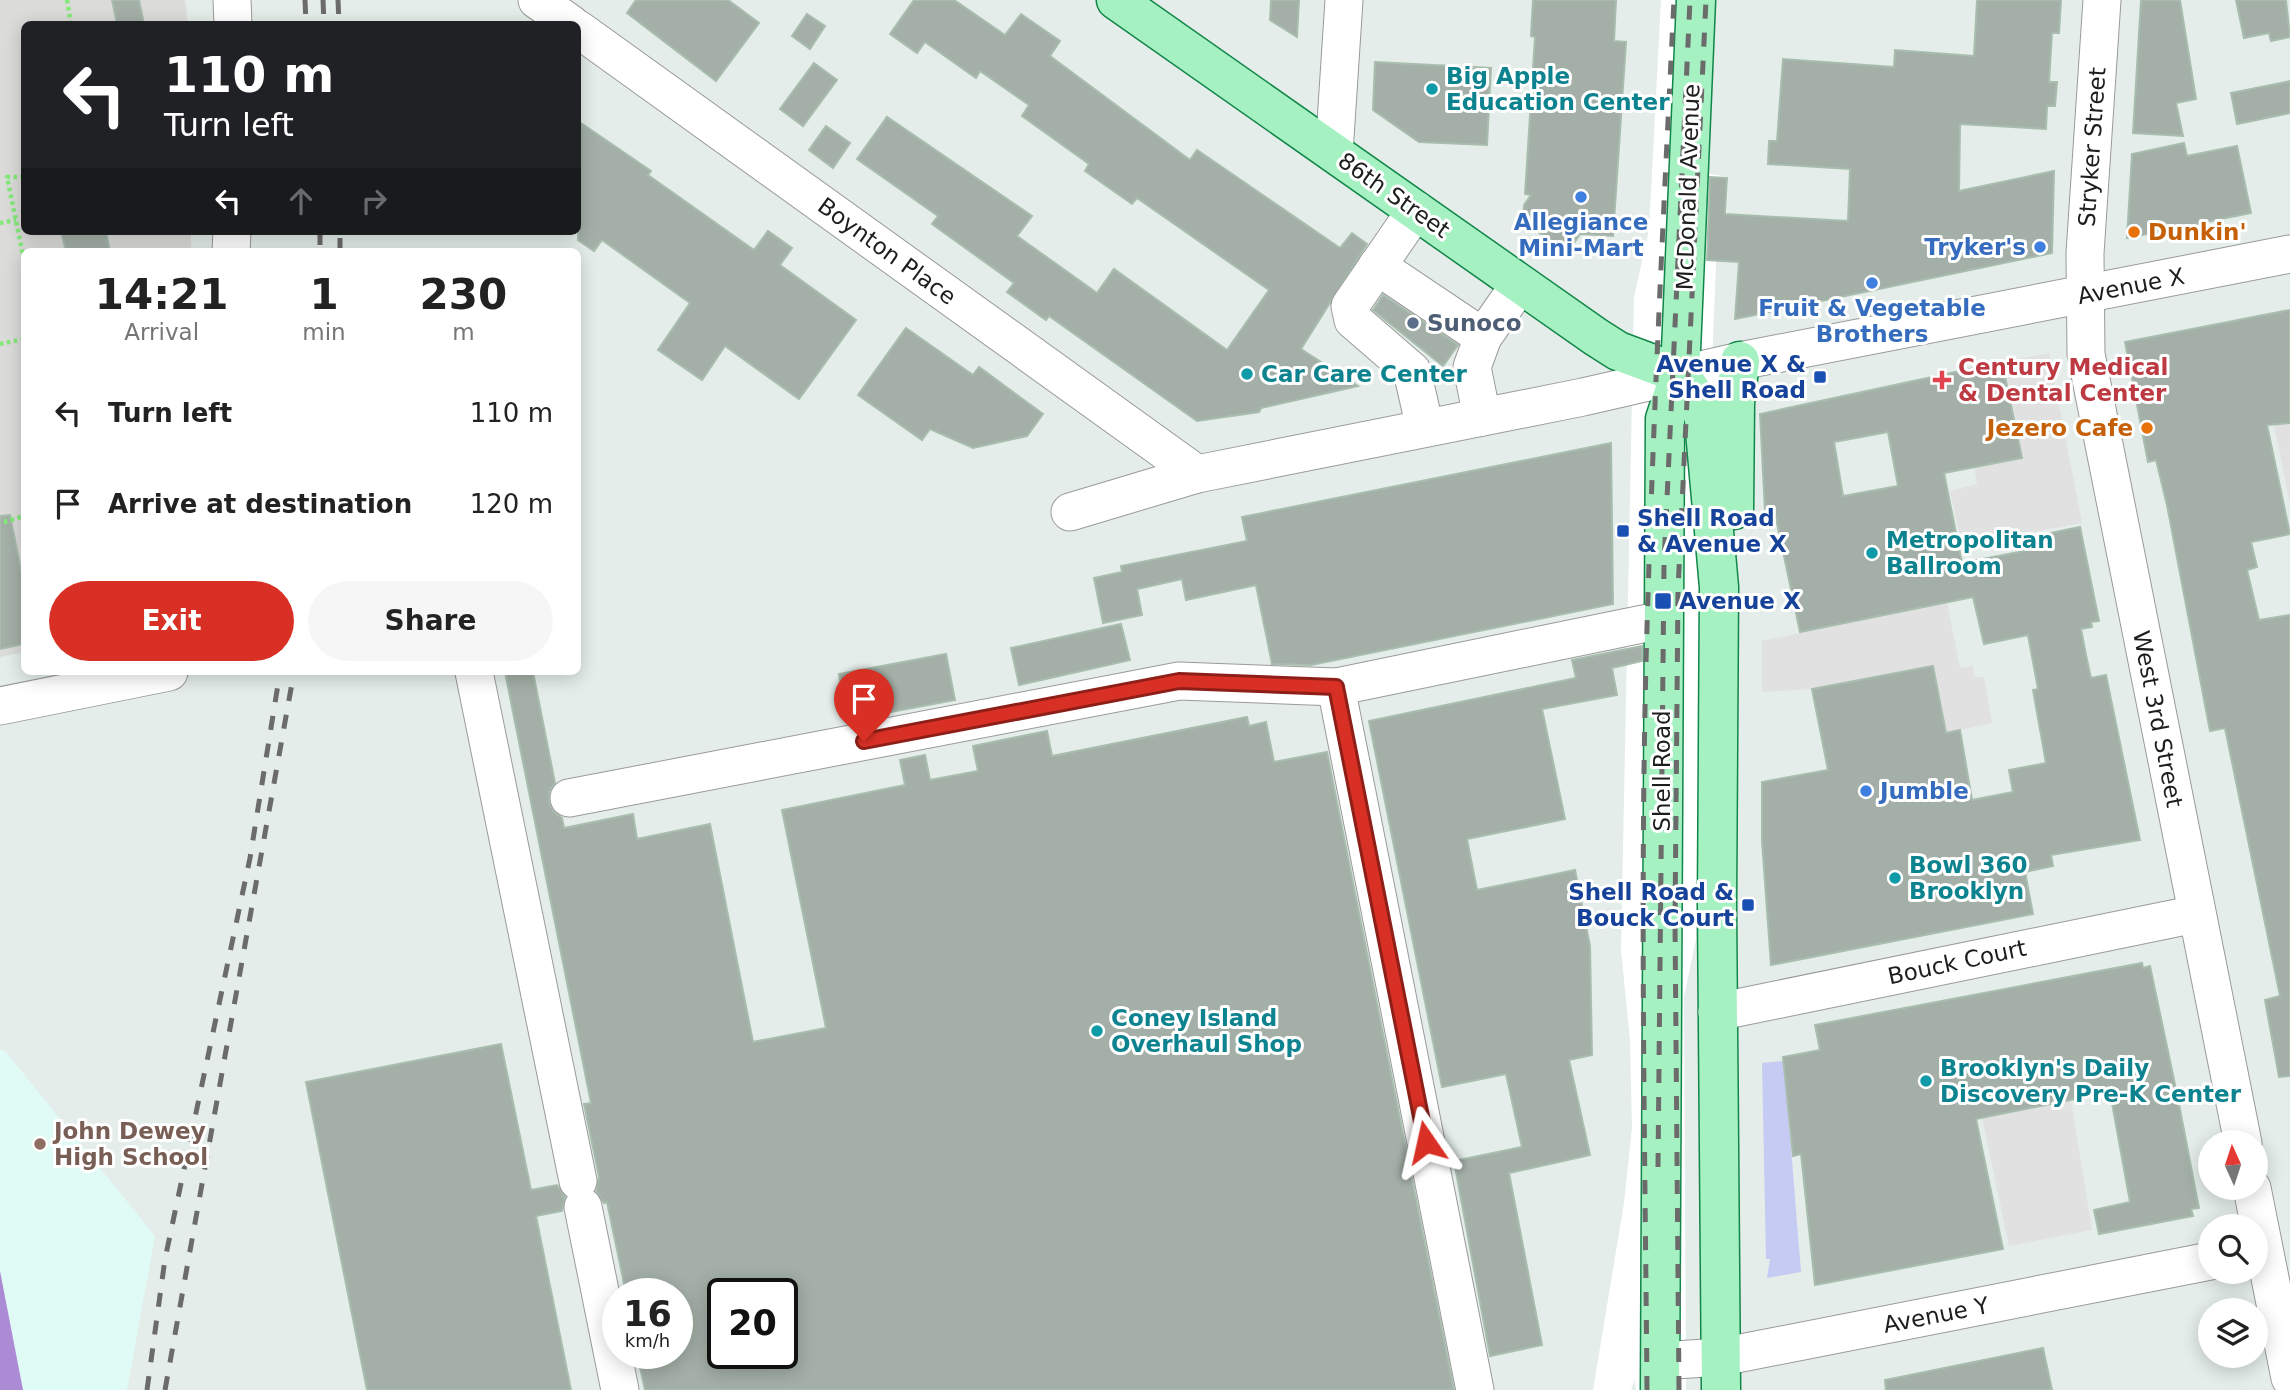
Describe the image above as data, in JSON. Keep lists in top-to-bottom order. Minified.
{"streets":{"main road":["McDonald Avenue","86th Street","Shell Road"],"street":["Stryker Street","Boynton Place","Avenue X","West 3rd Street","Bouck Court","Avenue Y"]},"crossings":[["Stryker Street","Avenue X"],["Stryker Street","West 3rd Street"],["McDonald Avenue","86th Street"],["McDonald Avenue","Avenue X"],["McDonald Avenue","Shell Road"],["86th Street","Avenue X"],["86th Street","Shell Road"],["Boynton Place","Avenue X"],["Avenue X","West 3rd Street"],["Avenue X","Shell Road"],["West 3rd Street","Bouck Court"],["Shell Road","Avenue Y"]],"places":{"other":["Big Apple Education Center","Allegiance Mini-Mart","Dunkin'","Tryker's","Fruit & Vegetable Brothers","Sunoco","Car Care Center","Jezero Cafe","Metropolitan Ballroom","Jumble","Bowl 360 Brooklyn","Coney Island Overhaul Shop","Brooklyn's Daily Discovery Pre-K Center","John Dewey High School"],"transit":["Avenue X & Shell Road","Shell Road & Avenue X","Avenue X","Shell Road & Bouck Court"],"health":["Century Medical & Dental Center"]},"north":"top","page":{"turn":["110 m","Turn left"],"eta":["14:21","Arrival","1","min","230","m"],"list":[{"name":"Turn left","value":"110 m"},{"name":"Arrive at destination","value":"120 m"}],"buttons":["Exit","Share"],"speed":"16 km/h","limit":"20"}}
